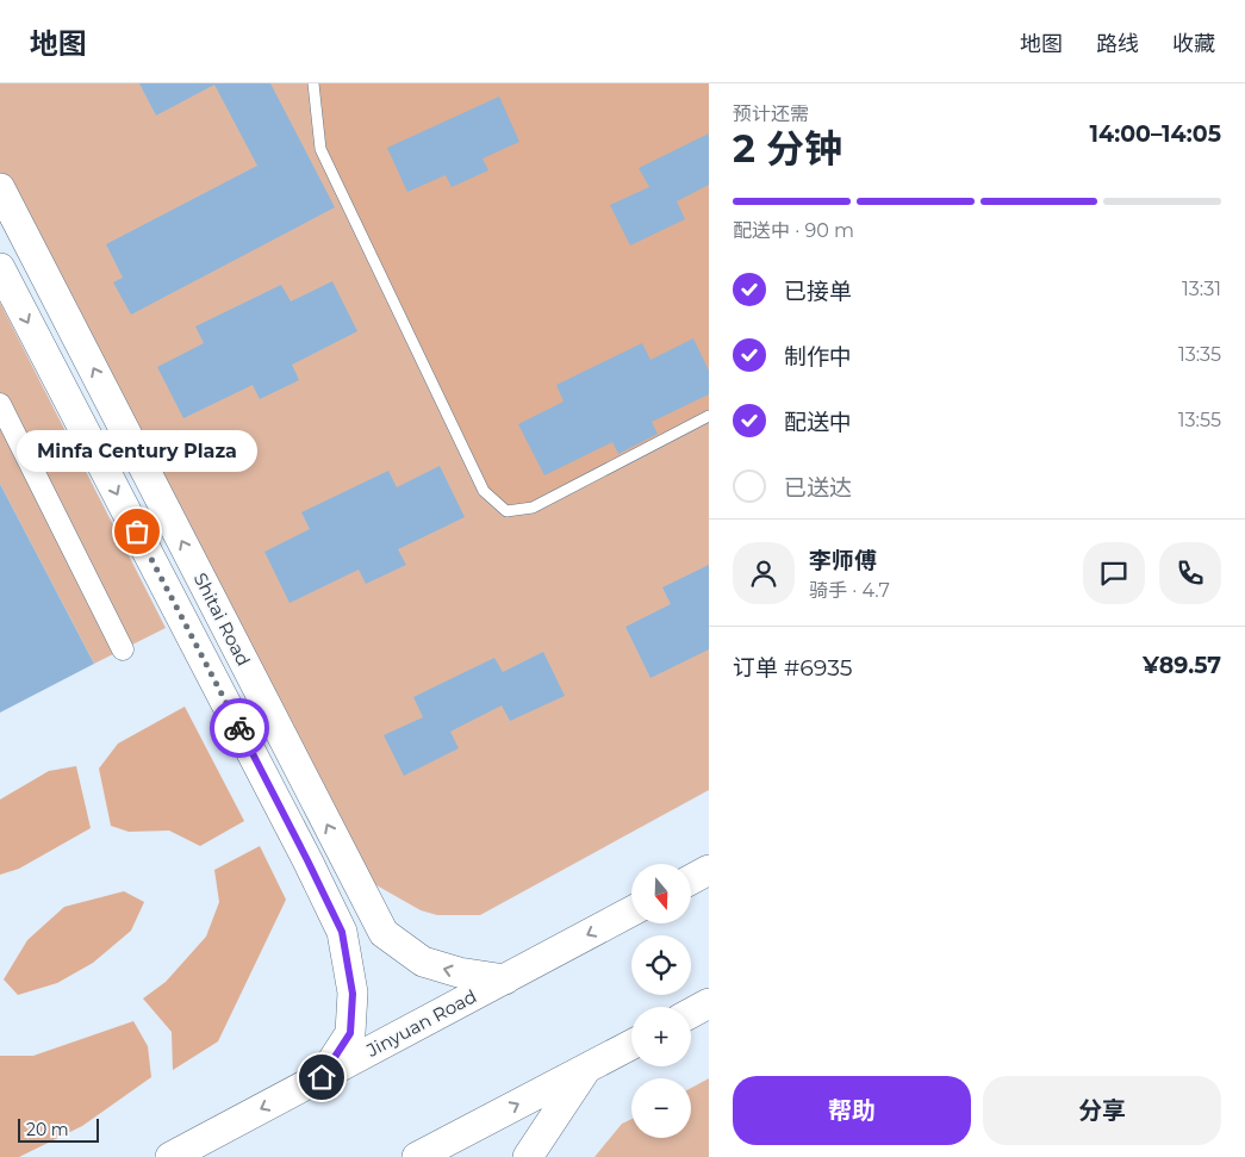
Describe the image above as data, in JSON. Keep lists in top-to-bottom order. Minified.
{"streets":{"street":["Shitai Road","Jinyuan Road"]},"crossings":[["Shitai Road","Jinyuan Road"]],"one_way":["Jinyuan Road"],"places":["Minfa Century Plaza"],"scale_bar":"20 m","north":"bottom","page":{"header":"地图","nav":["地图","路线","收藏"],"heading":["2 分钟","预计还需","14:00–14:05"],"panel":["李师傅","骑手 · 4.7","订单 #6935","¥89.57"],"bar":"配送中 · 90 m","list":[["已接单","13:31"],["制作中","13:35"],["配送中","13:55"],"已送达"],"bubble":"Minfa Century Plaza","map_buttons":["+","−"],"buttons":["帮助","分享"],"scale":"20 m"}}
